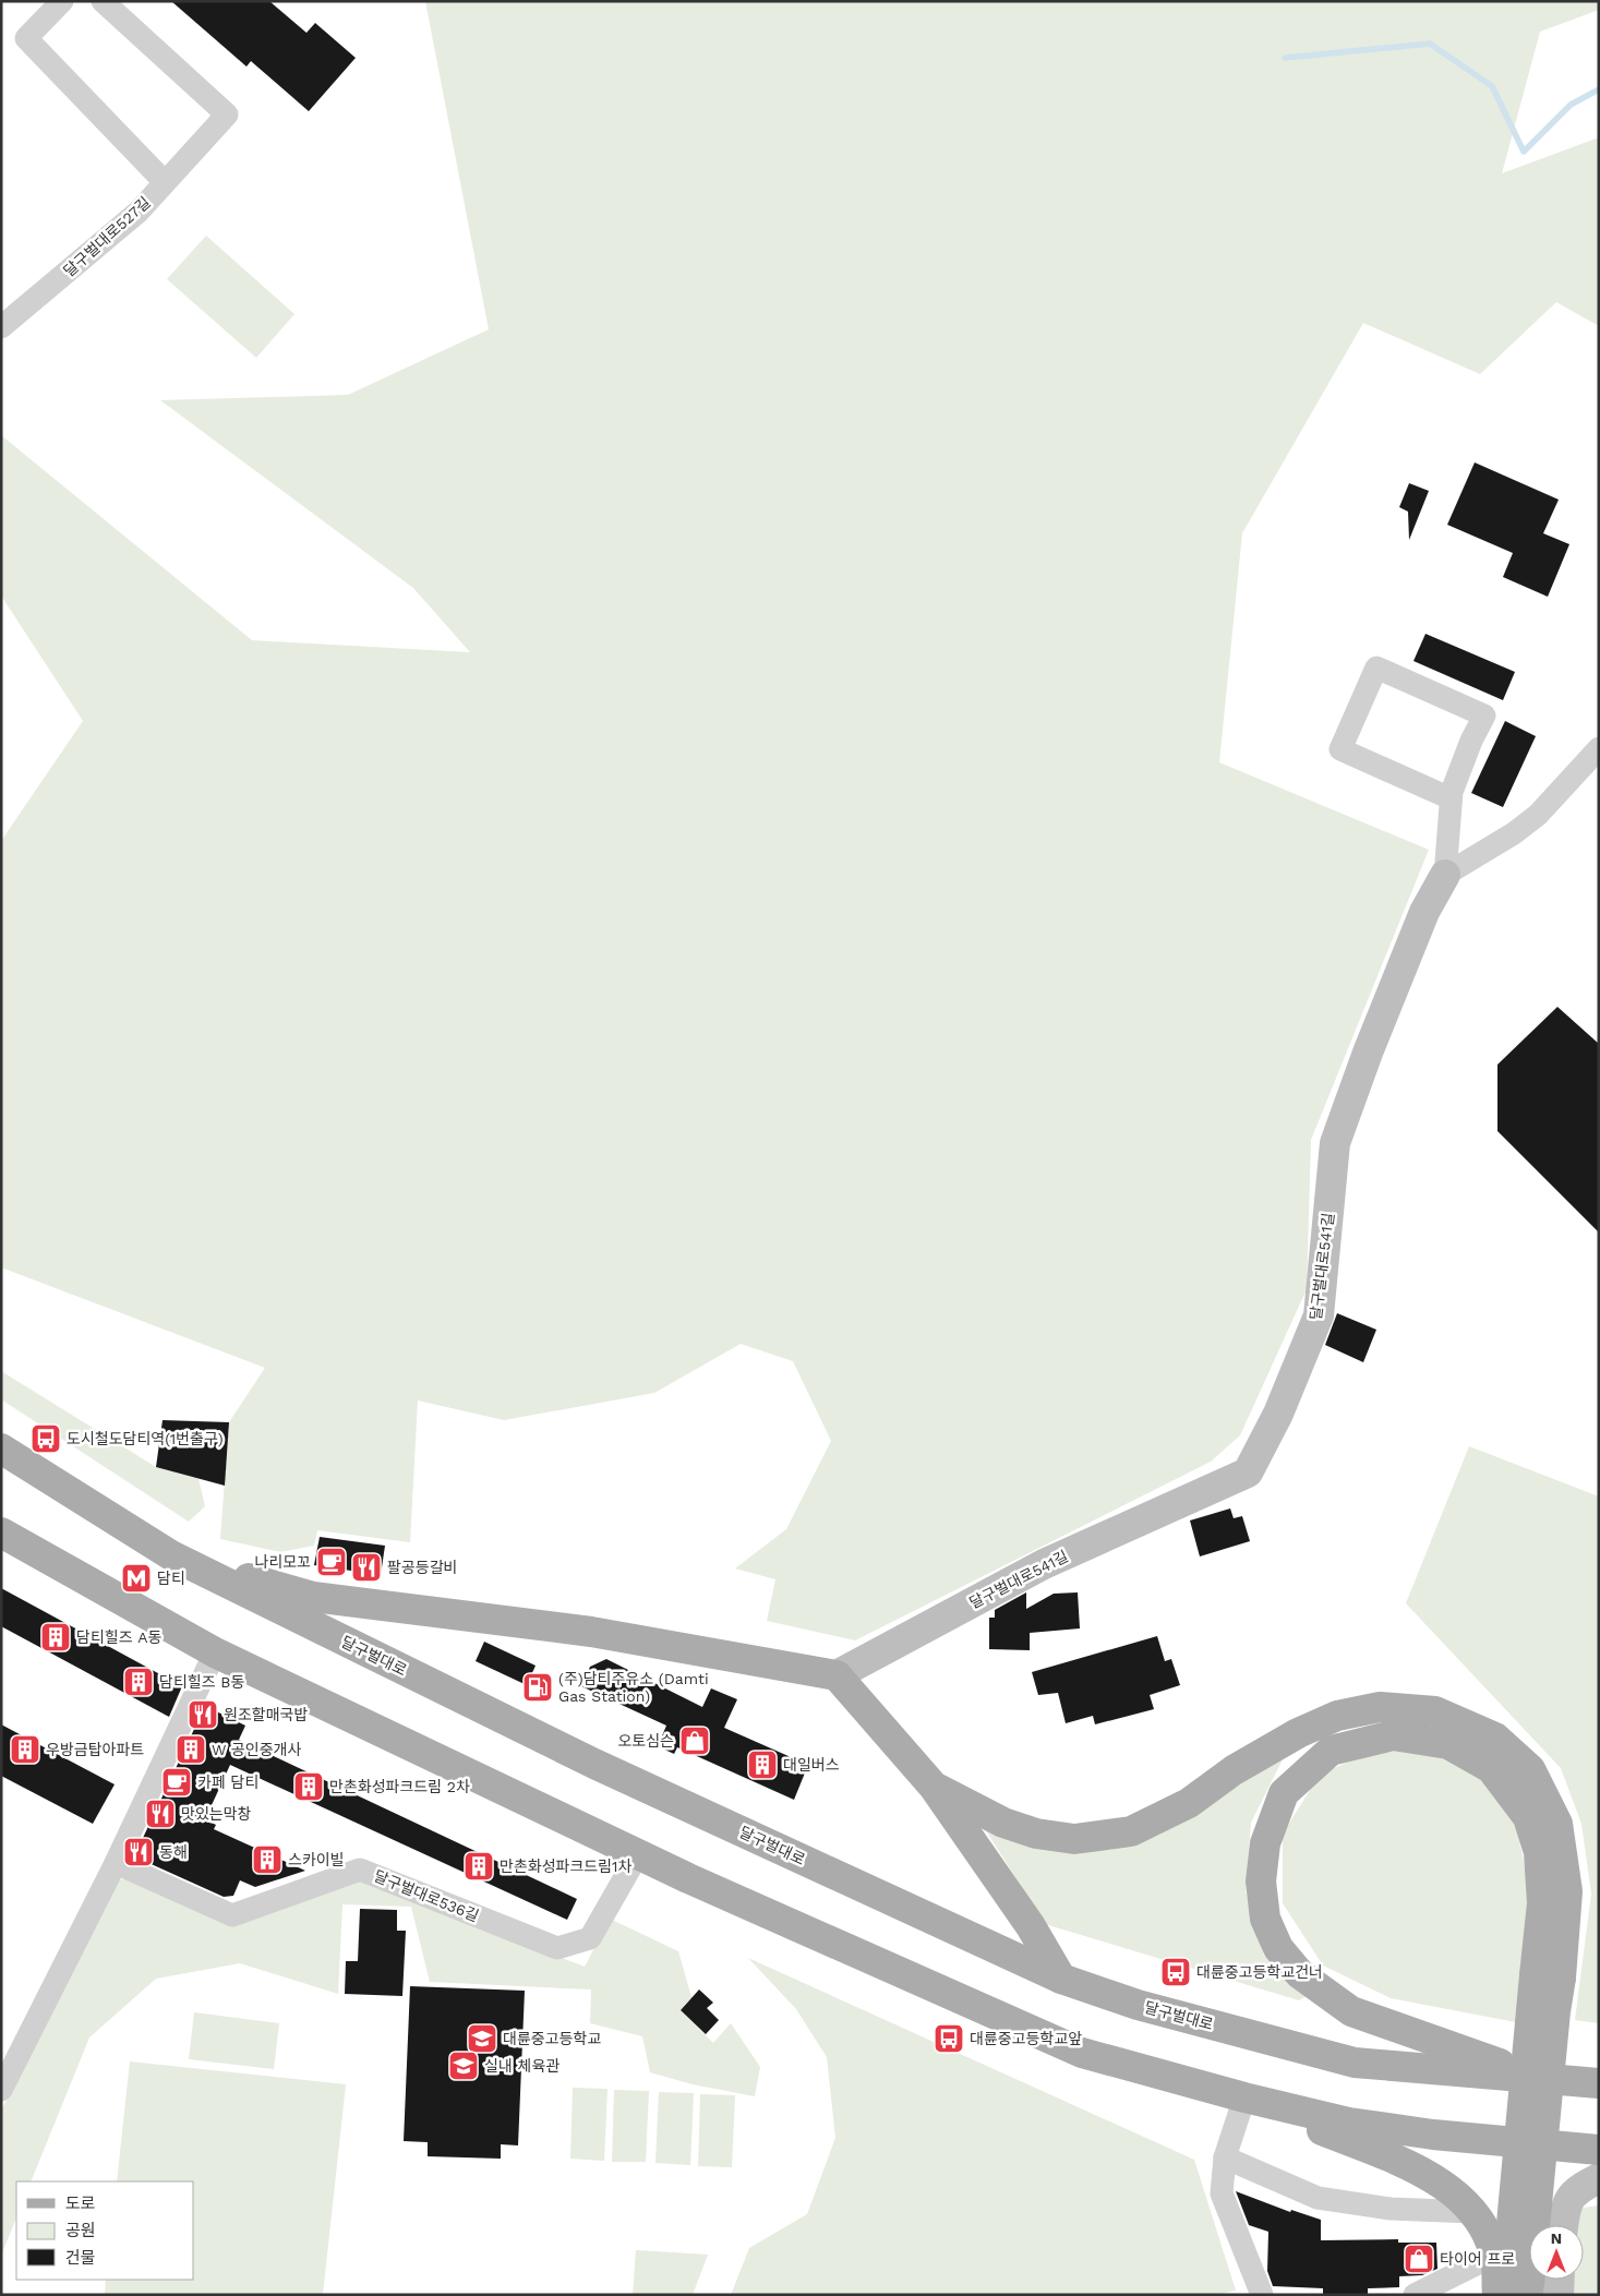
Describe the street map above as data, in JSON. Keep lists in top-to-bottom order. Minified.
{"streets":{"main road":["달구벌대로"],"street":["달구벌대로527길","달구벌대로541길","달구벌대로536길"]},"places":{"bus stop":["도시철도담티역(1번출구)","대륜중고등학교건너","대륜중고등학교앞"],"cafe":["나리모꼬","카페 담티"],"restaurant":["팔공등갈비","원조할매국밥","맛있는막창","동해"],"metro station":["담티"],"building":["담티힐즈 A동","담티힐즈 B동","우방금탑아파트","W 공인중개사","대일버스","만촌화성파크드림 2차","스카이빌","만촌화성파크드림1차"],"fuel station":["(주)담티주유소 (Damti Gas Station)"],"shop":["오토심슨","타이어 프로"],"school or university":["대륜중고등학교","실내 체육관"]},"legend":["도로","공원","건물"],"north":"top"}
